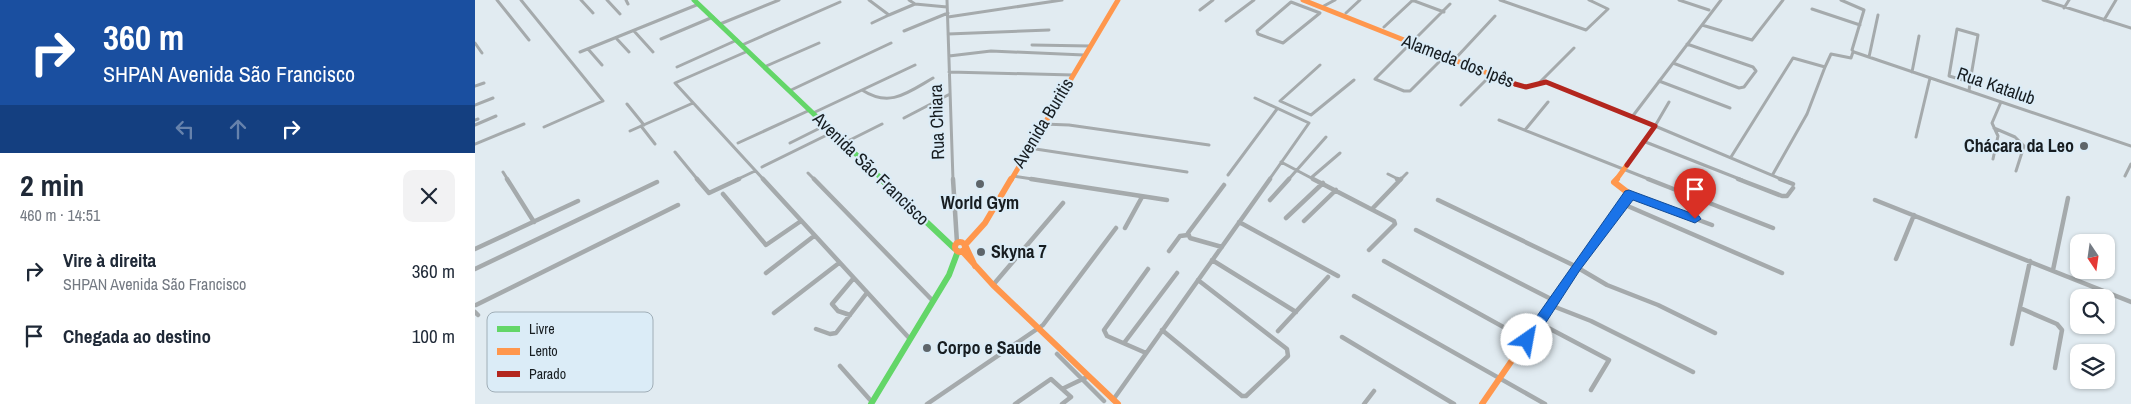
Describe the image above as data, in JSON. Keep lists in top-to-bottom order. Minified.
{"streets":{"street":["Alameda dos Ipês","Rua Katalub","Rua Chiara","Avenida Buritis","Avenida São Francisco"]},"crossings":[["Rua Chiara","Avenida Buritis"],["Rua Chiara","Avenida São Francisco"],["Avenida Buritis","Avenida São Francisco"]],"places":["Chácara da Leo","World Gym","Skyna 7","Corpo e Saude"],"legend":["Livre","Lento","Parado"],"north":"bottom","page":{"turn":["360 m","SHPAN Avenida São Francisco"],"heading":["2 min","460 m · 14:51"],"list":[{"name":"Vire à direita","note":"SHPAN Avenida São Francisco","value":"360 m"},{"name":"Chegada ao destino","value":"100 m"}]}}
